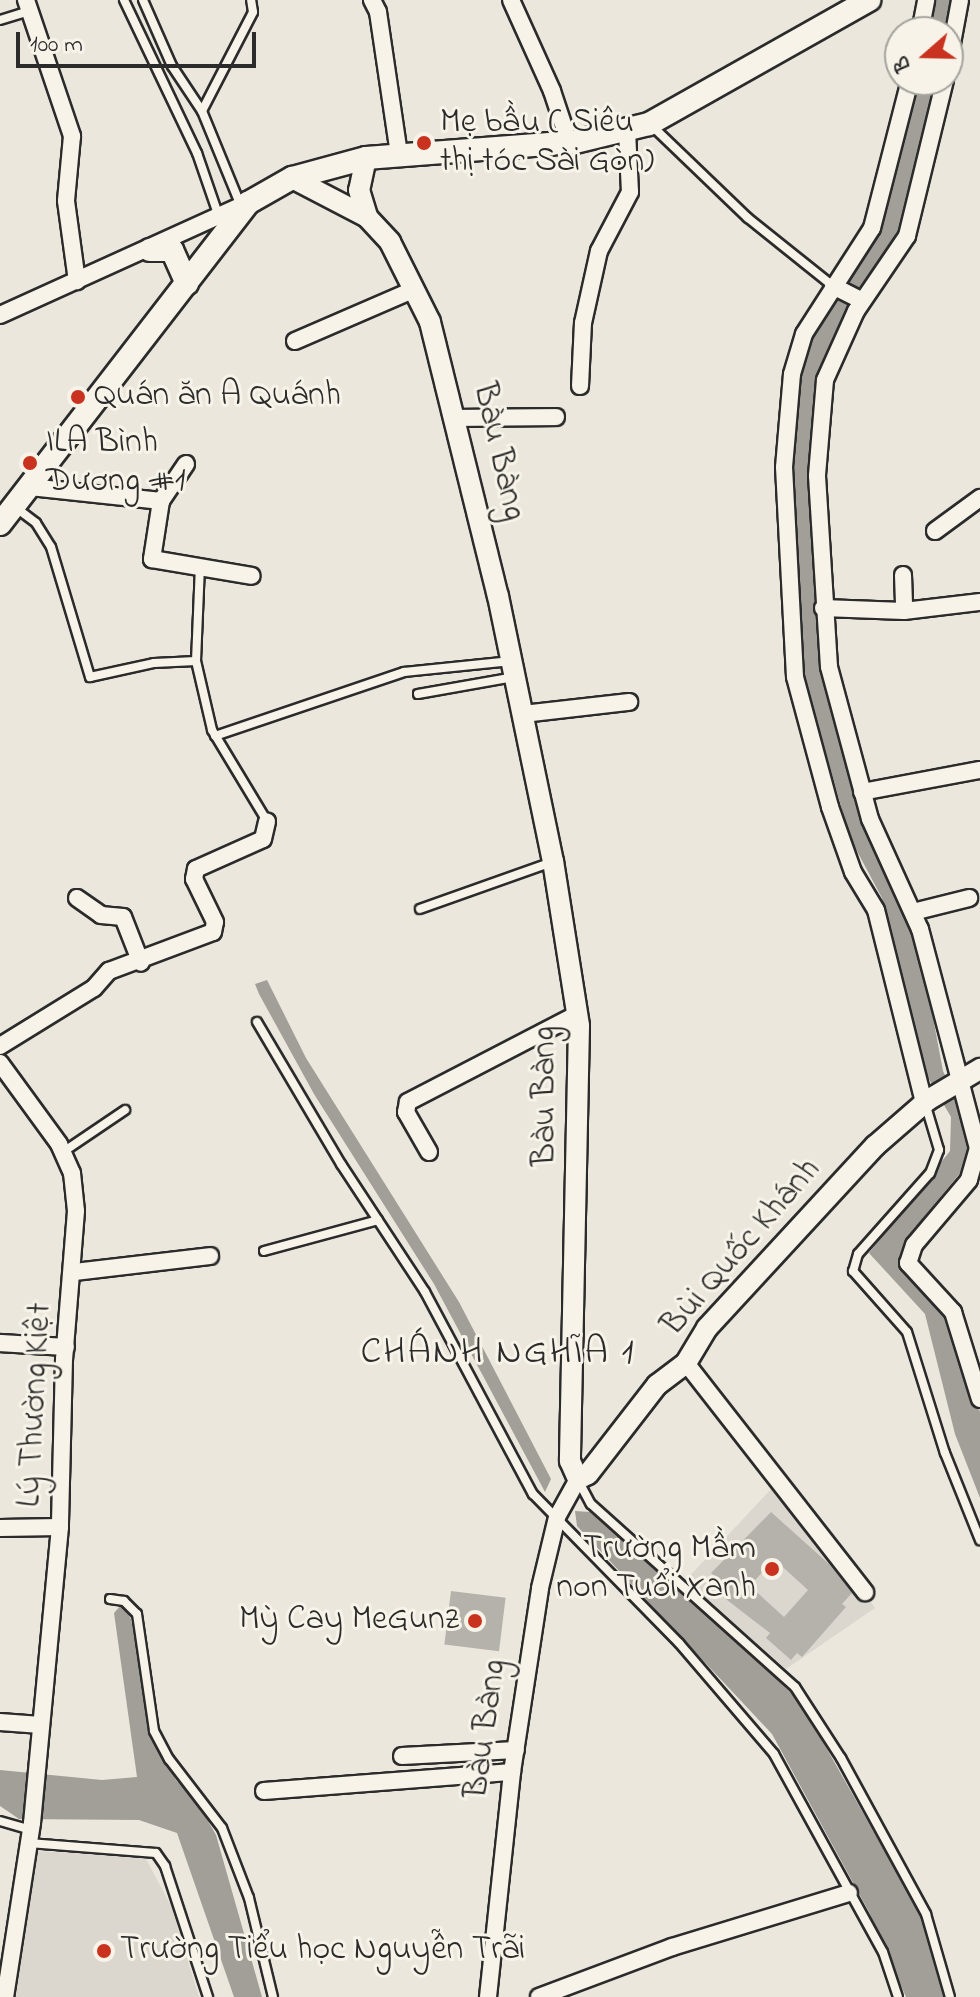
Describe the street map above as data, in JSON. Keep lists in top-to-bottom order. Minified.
{"streets":{"street":["Bàu Bàng","Bùi Quốc Khánh","Lý Thường Kiệt"]},"crossings":[["Bàu Bàng","Bùi Quốc Khánh"]],"districts":["CHÁNH NGHĨA 1"],"places":["Mẹ bầu ( Siêu thị tóc Sài Gòn)","Quán ăn A Quánh","ILA Bình Dương #1","Trường Mầm non Tuổi Xanh","Mỳ Cay MeGunz","Trường Tiểu học Nguyễn Trãi"],"scale_bar":"100 m","north":"left"}
